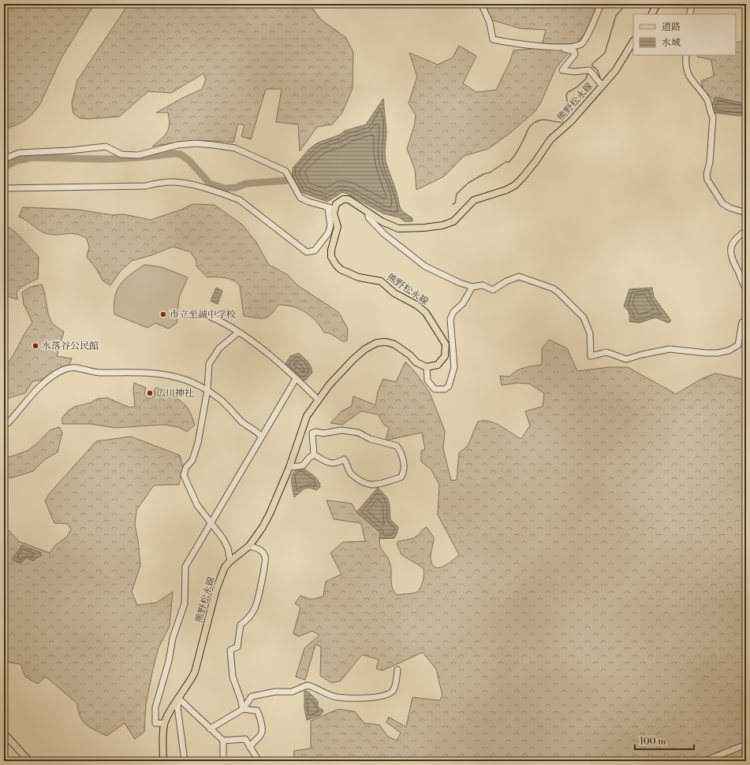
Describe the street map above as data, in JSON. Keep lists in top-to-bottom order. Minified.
{"streets":{"main road":["熊野松永線"]},"places":["市立至誠中学校","水落谷公民館","広川神社"],"legend":["道路","水域"],"scale_bar":"100 m"}
